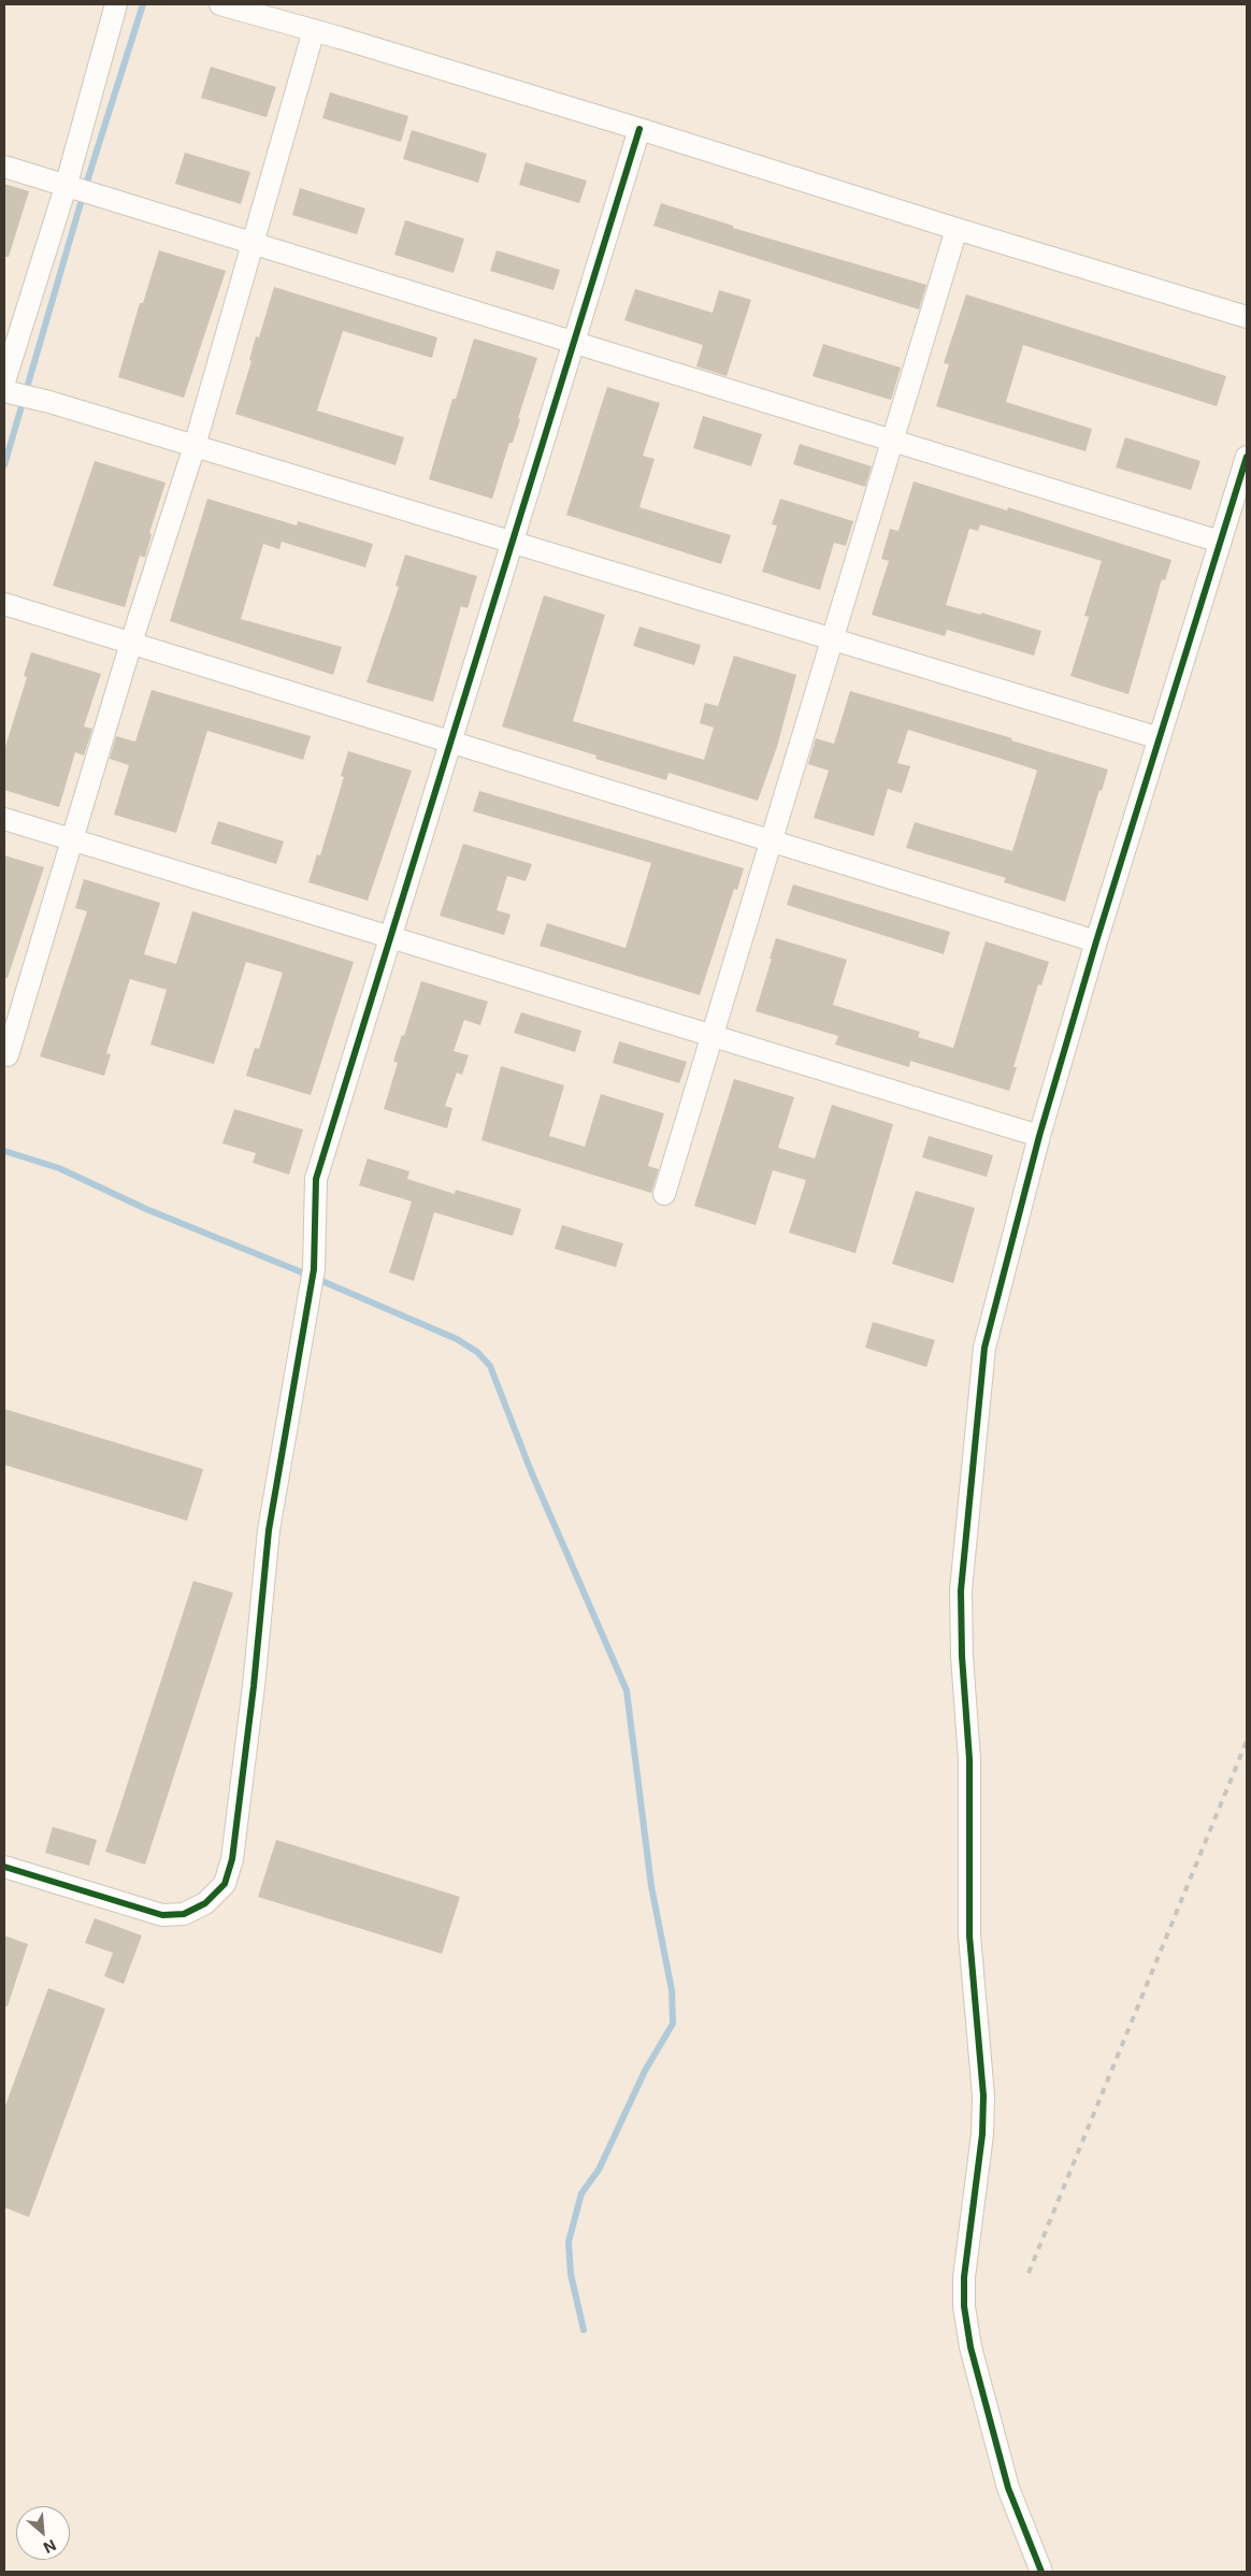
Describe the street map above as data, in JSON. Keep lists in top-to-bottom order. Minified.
{"north":"bottom right"}
